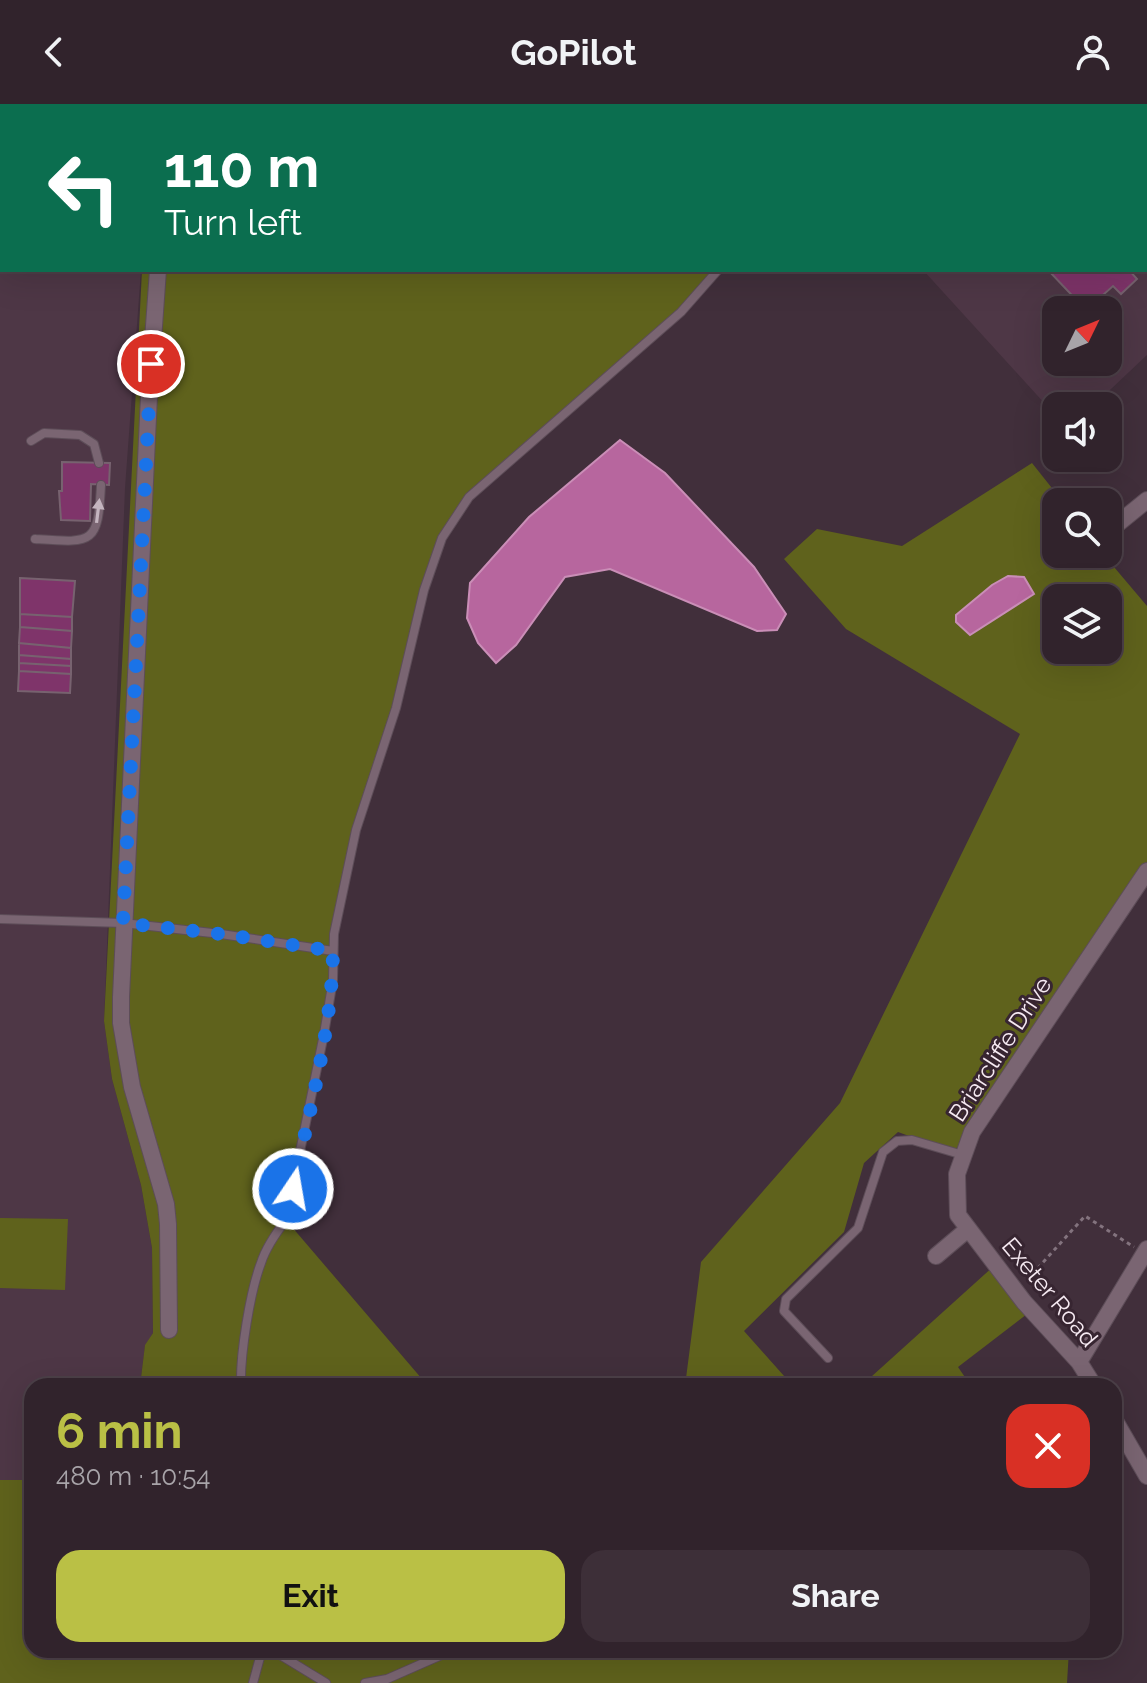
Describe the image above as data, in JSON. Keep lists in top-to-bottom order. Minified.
{"streets":{"street":["Briarcliffe Drive","Exeter Road"]},"crossings":[["Briarcliffe Drive","Exeter Road"]],"north":"top right","page":{"header":"GoPilot","turn":["110 m","Turn left"],"heading":["6 min","480 m · 10:54"],"buttons":["Exit","Share"]}}
